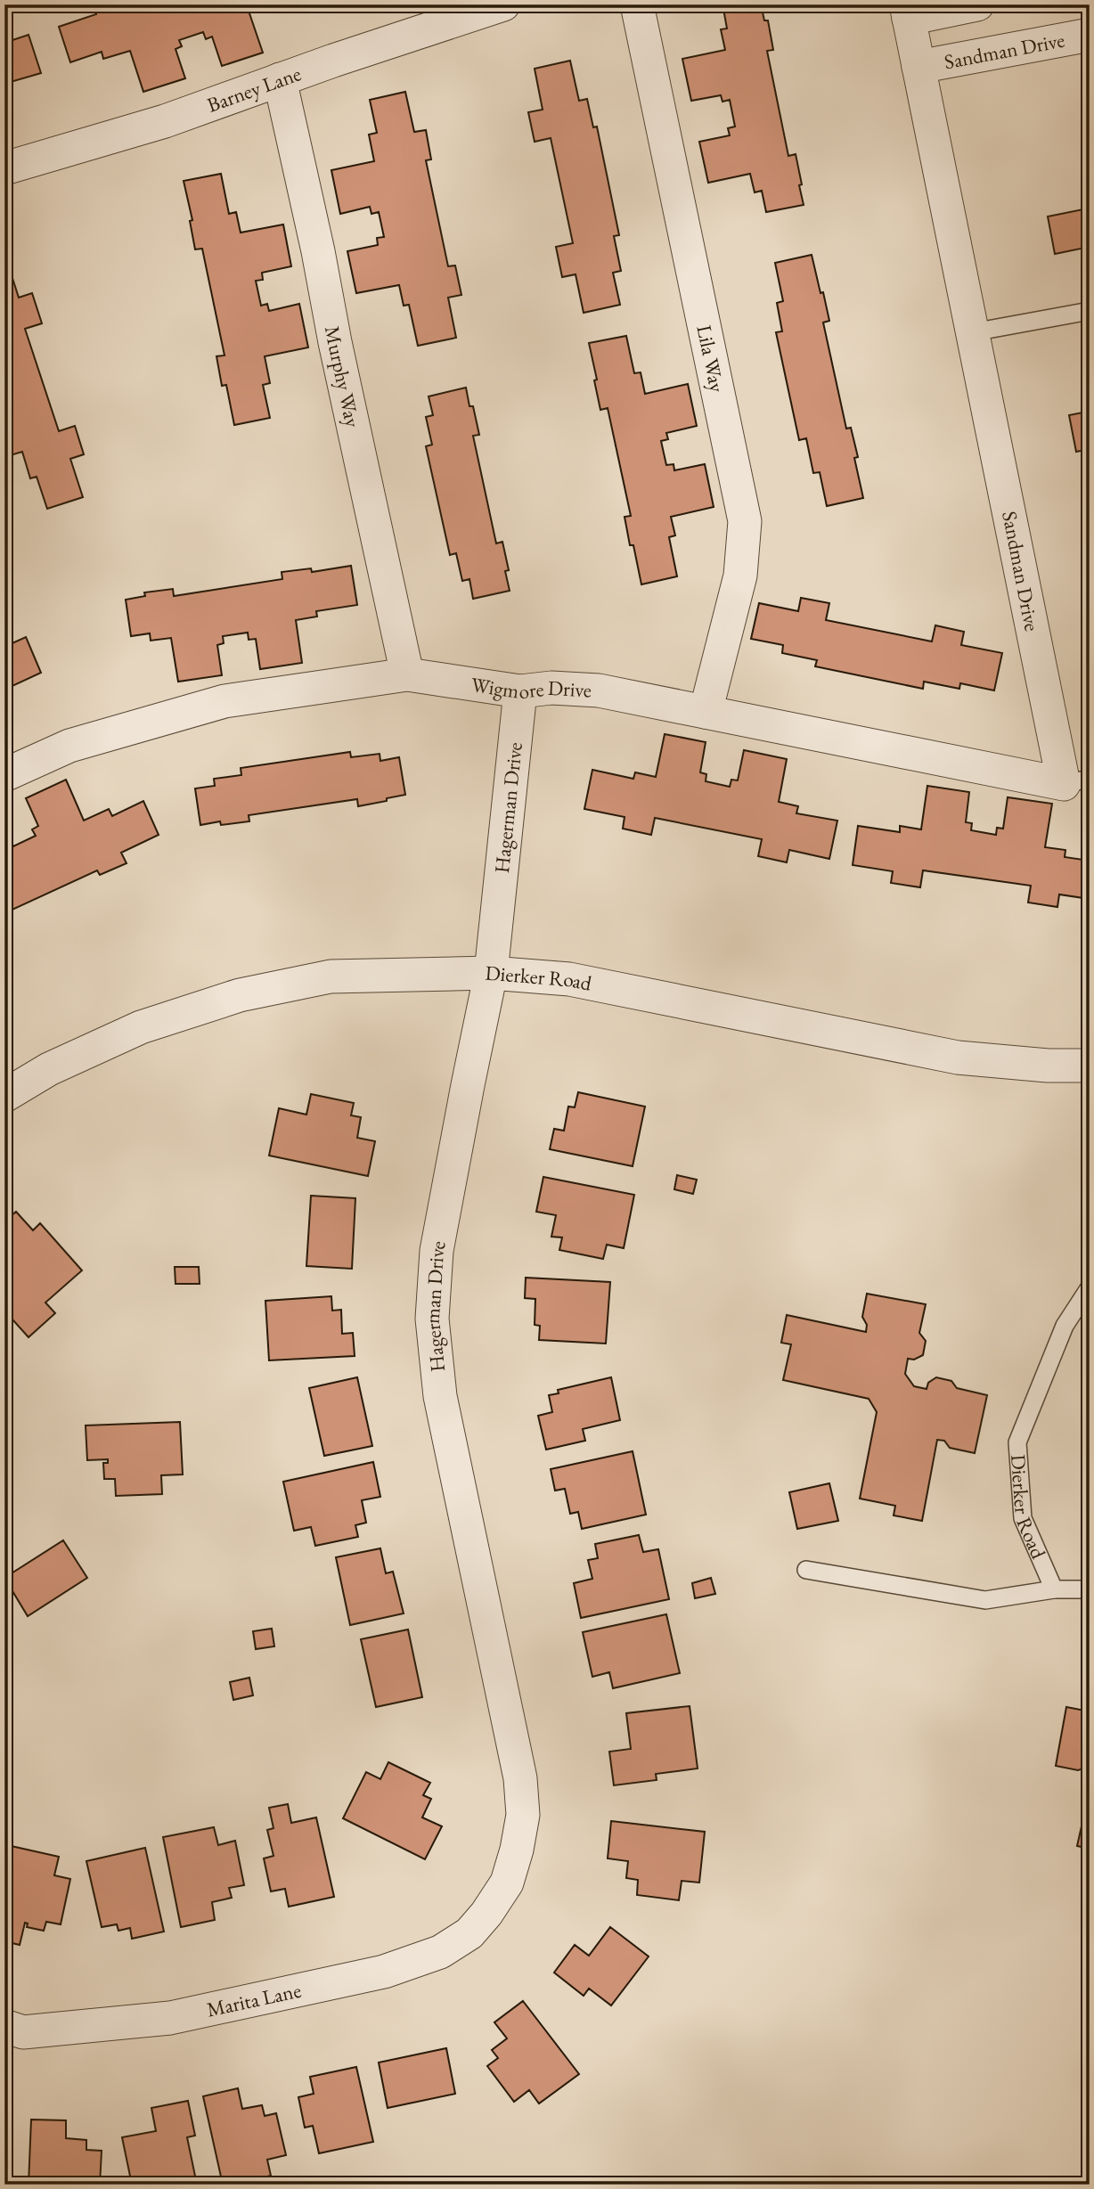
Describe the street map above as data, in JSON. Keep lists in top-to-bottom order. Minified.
{"streets":{"street":["Sandman Drive","Barney Lane","Lila Way","Murphy Way","Wigmore Drive","Hagerman Drive","Dierker Road","Marita Lane"]},"crossings":[["Sandman Drive","Wigmore Drive"],["Barney Lane","Murphy Way"],["Lila Way","Wigmore Drive"],["Murphy Way","Wigmore Drive"],["Wigmore Drive","Hagerman Drive"],["Hagerman Drive","Dierker Road"],["Hagerman Drive","Marita Lane"]]}
